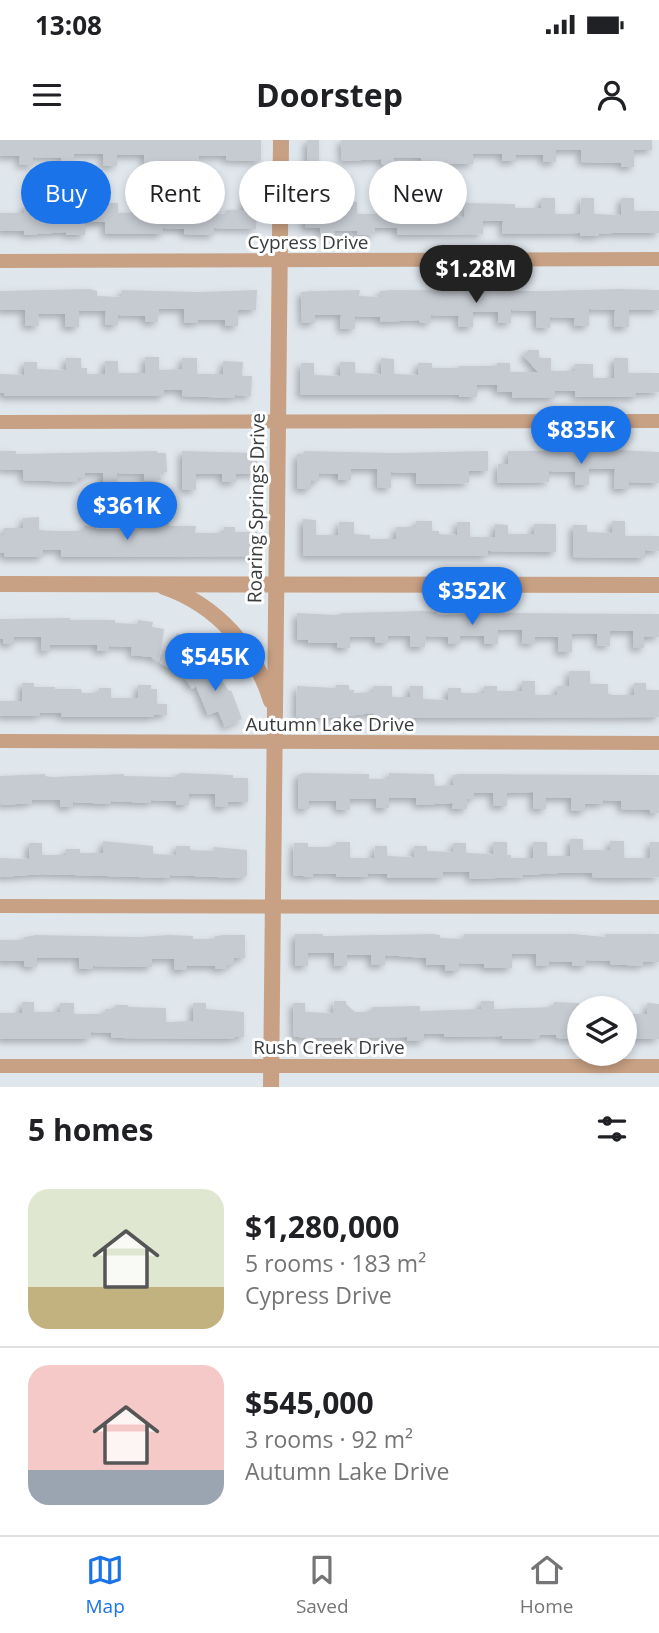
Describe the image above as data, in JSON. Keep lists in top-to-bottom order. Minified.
{"streets":{"street":["Cypress Drive","Roaring Springs Drive","Autumn Lake Drive","Rush Creek Drive"]},"crossings":[["Cypress Drive","Roaring Springs Drive"],["Roaring Springs Drive","Autumn Lake Drive"],["Roaring Springs Drive","Rush Creek Drive"]],"page":{"status":"13:08","header":"Doorstep","chip":["Buy","Rent","Filters","New"],"price":["$1.28M","$835K","$361K","$352K","$545K"],"heading":"5 homes","list":[{"name":"$1,280,000","note":"5 rooms · 183 m² · Cypress Drive"},{"name":"$545,000","note":"3 rooms · 92 m² · Autumn Lake Drive"}],"tabs":["Map","Saved","Home"]}}
